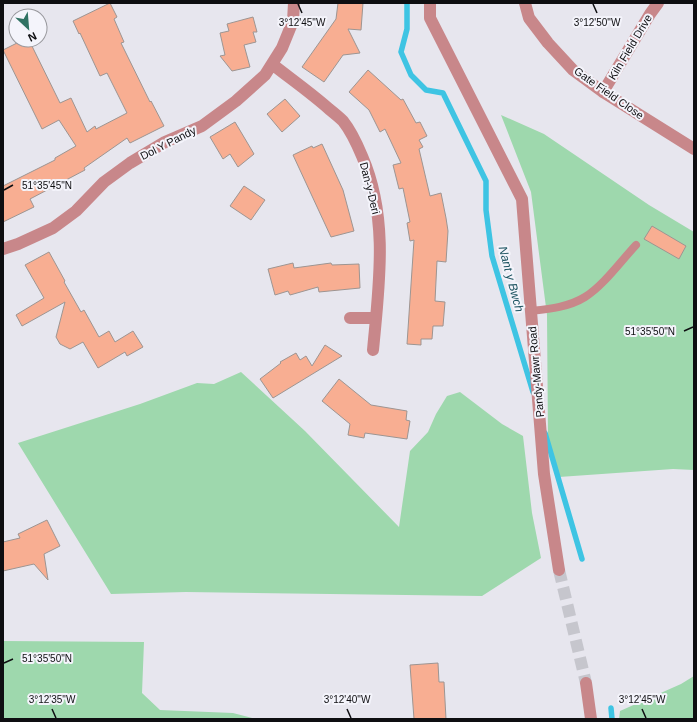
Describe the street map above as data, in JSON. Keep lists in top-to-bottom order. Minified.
{"streets":{"street":["Kiln Field Drive","Gate Field Close","Dol Y Pandy","Dan-y-Deri","Pandy-Mawr Road"]},"crossings":[["Kiln Field Drive","Gate Field Close"],["Dol Y Pandy","Dan-y-Deri"]],"water":["Nant y Bwch"],"north":"bottom right","coordinates":["3°12'45\"W","3°12'50\"W","51°35'45\"N","51°35'50\"N","3°12'35\"W","3°12'40\"W"]}
